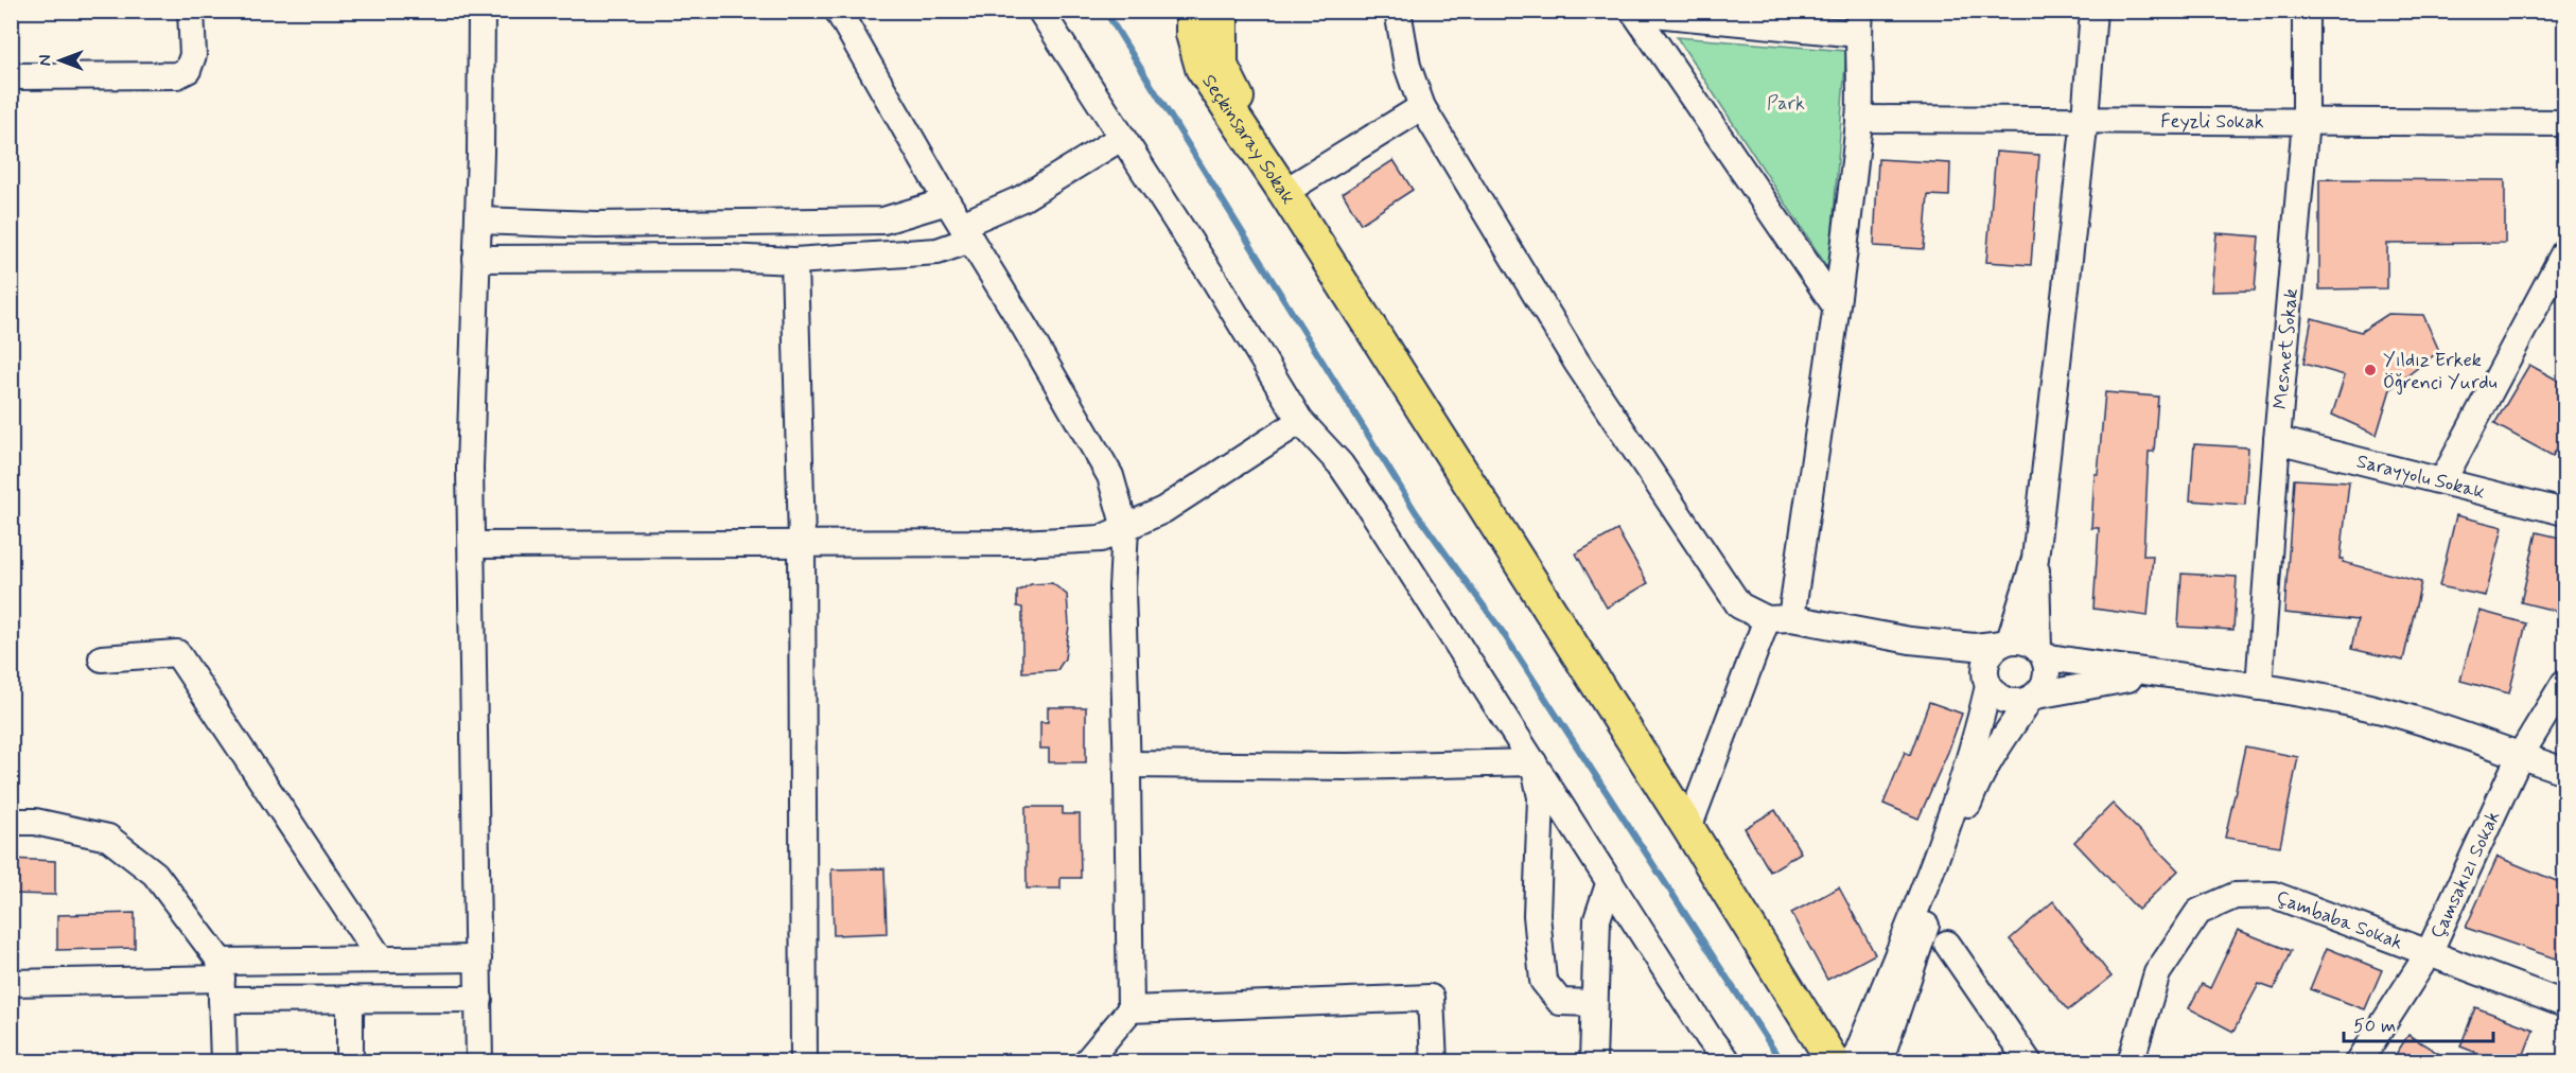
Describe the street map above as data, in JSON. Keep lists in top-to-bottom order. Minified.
{"streets":{"main road":["Seçkinsaray Sokak"],"street":["Feyzli Sokak","Mesnet Sokak","Sarayyolu Sokak","Çamsakızı Sokak","Çambaba Sokak"]},"crossings":[["Feyzli Sokak","Mesnet Sokak"],["Mesnet Sokak","Sarayyolu Sokak"],["Çamsakızı Sokak","Çambaba Sokak"]],"parks":["Park"],"places":["Yıldız Erkek Öğrenci Yurdu"],"scale_bar":"50 m","north":"left"}
